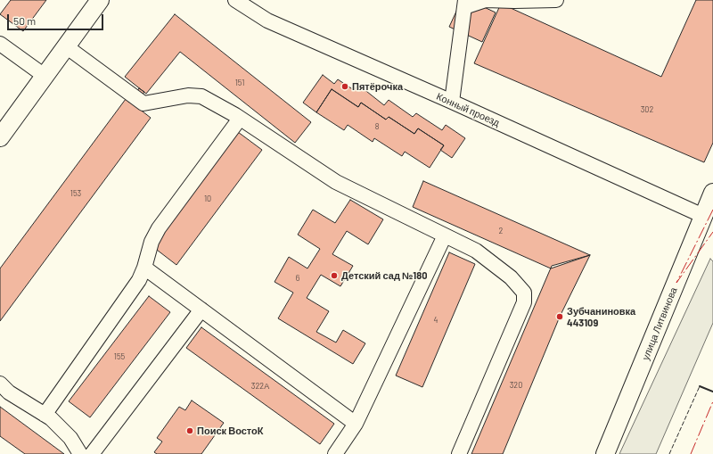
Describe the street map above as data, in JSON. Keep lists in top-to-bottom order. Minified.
{"streets":{"main road":["улица Литвинова"],"street":["Конный проезд"]},"crossings":[["Конный проезд","улица Литвинова"]],"places":["Пятёрочка","Детский сад №180","Зубчаниновка 443109","Поиск ВостоК"],"house_numbers":["151","302","8","153","10","2","6","4","155","320","322А"],"scale_bar":"50 m"}
